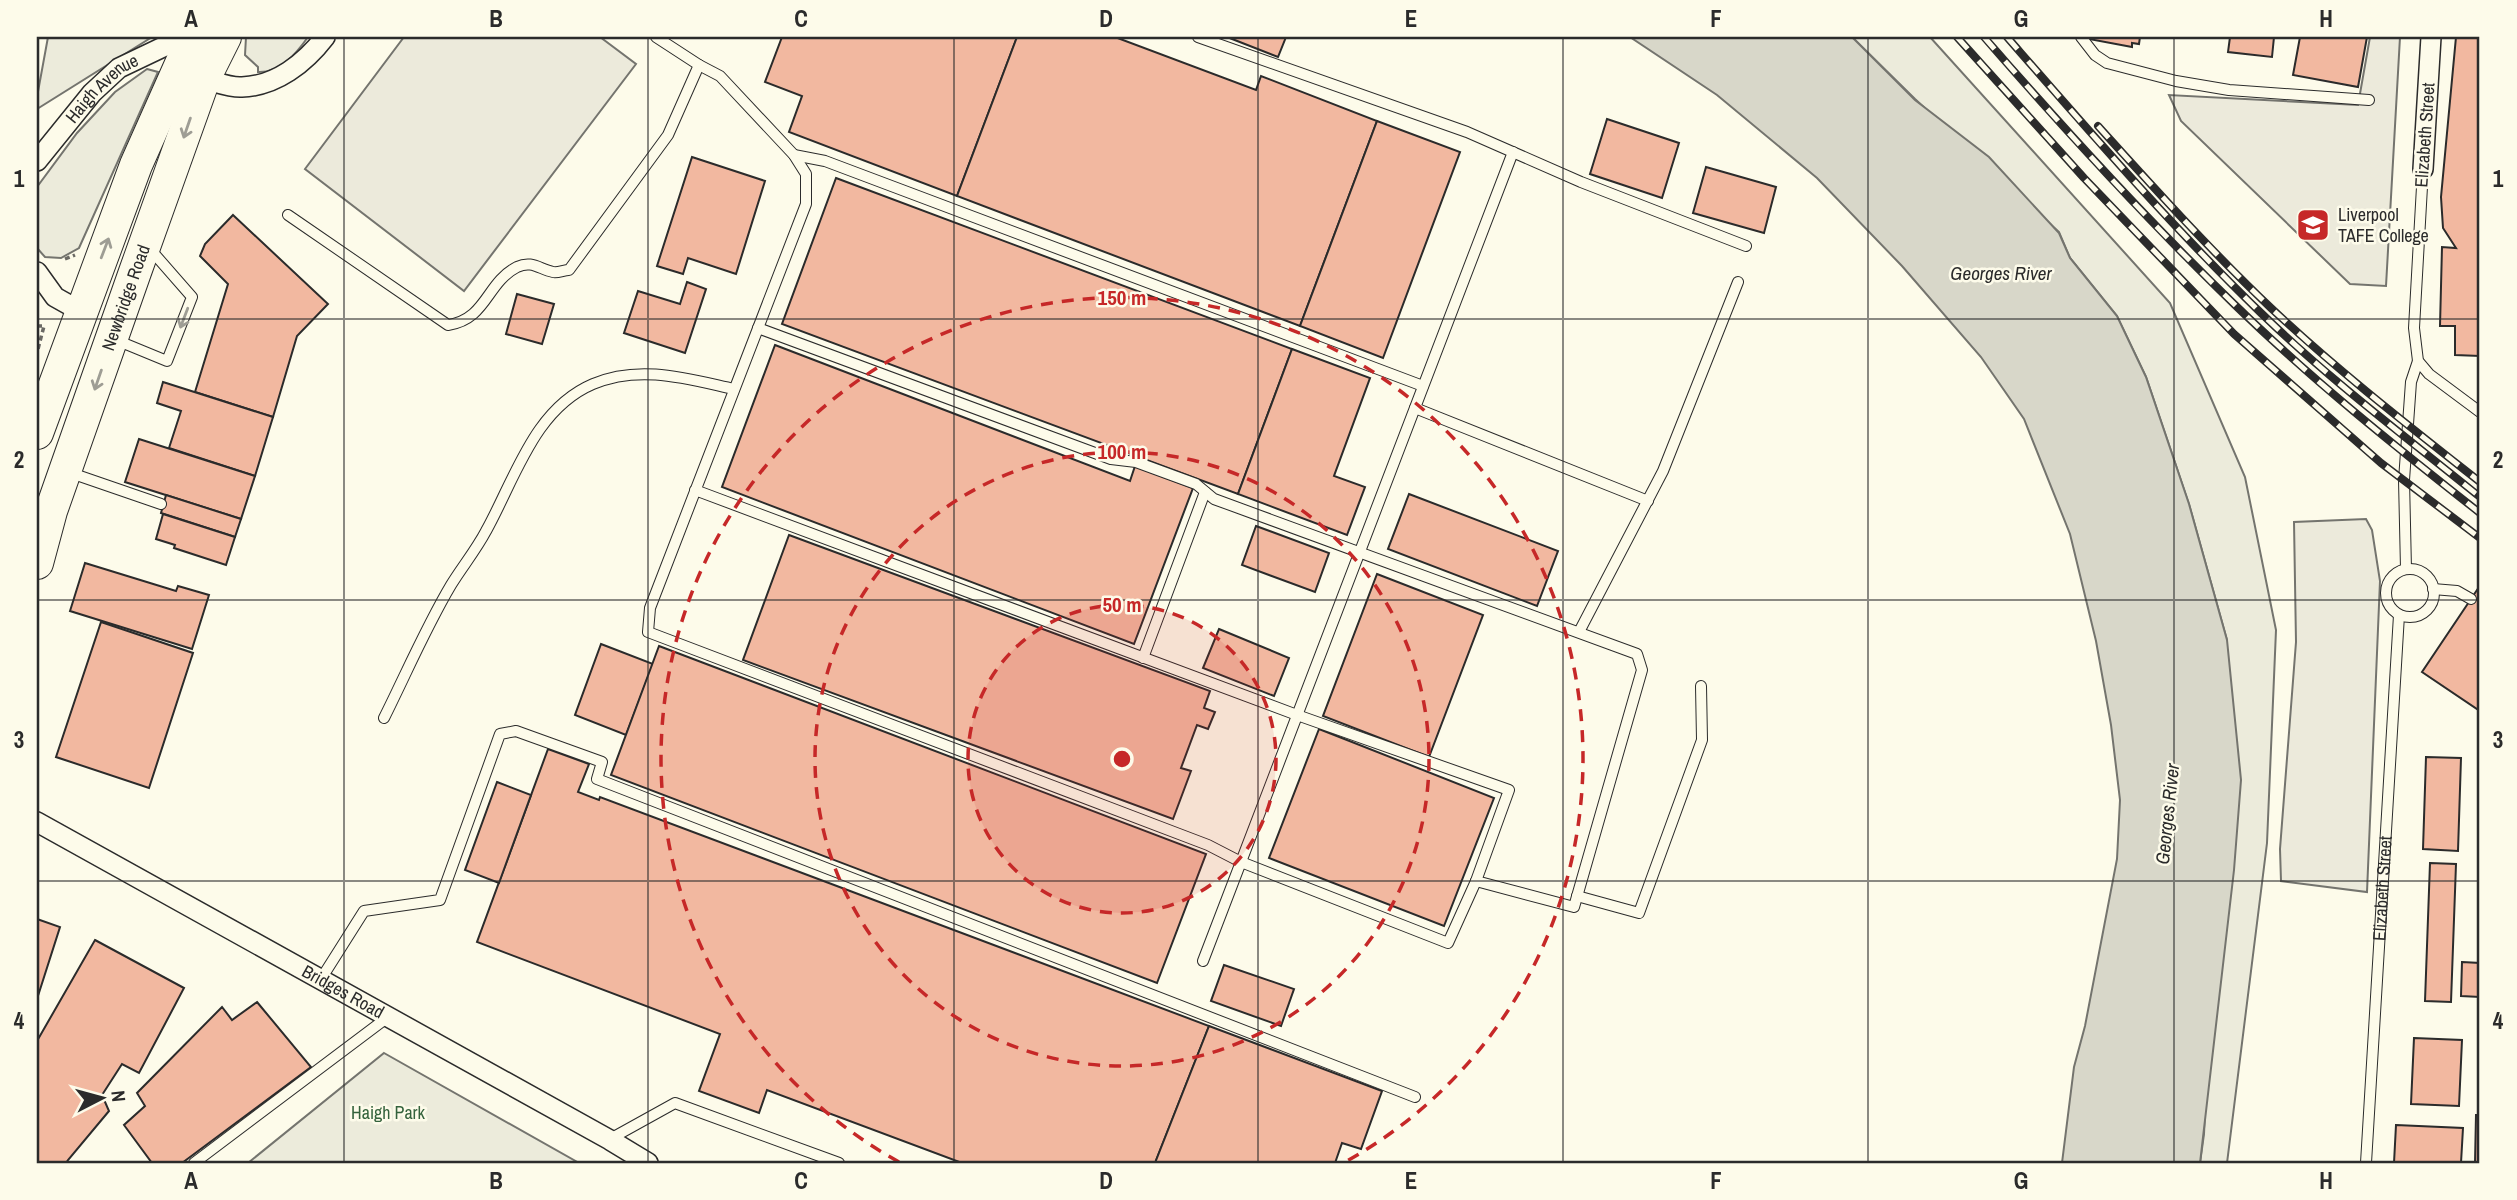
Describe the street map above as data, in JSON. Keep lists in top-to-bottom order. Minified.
{"streets":{"highway":["Newbridge Road"],"street":["Haigh Avenue","Elizabeth Street","Bridges Road"]},"crossings":[["Haigh Avenue","Newbridge Road"]],"water":["Georges River"],"parks":["Haigh Park"],"places":{"school or university":["Liverpool TAFE College"]},"north":"right","grid":{"columns":["A","B","C","D","E","F","G","H"],"rows":["1","2","3","4"]},"rings":["150 m","100 m","50 m"]}
